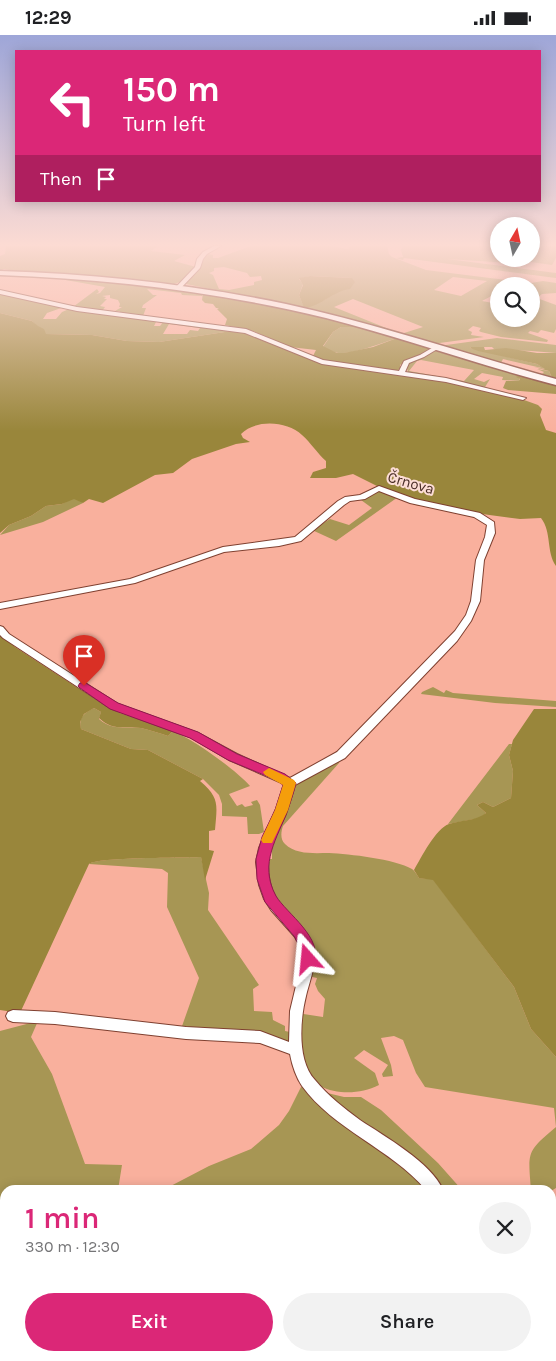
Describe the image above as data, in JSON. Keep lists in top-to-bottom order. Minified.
{"streets":{"street":["Črnova"]},"north":"top","page":{"status":"12:29","turn":["150 m","Turn left"],"then":"Then","heading":["1 min","330 m · 12:30"],"buttons":["Exit","Share"]}}
